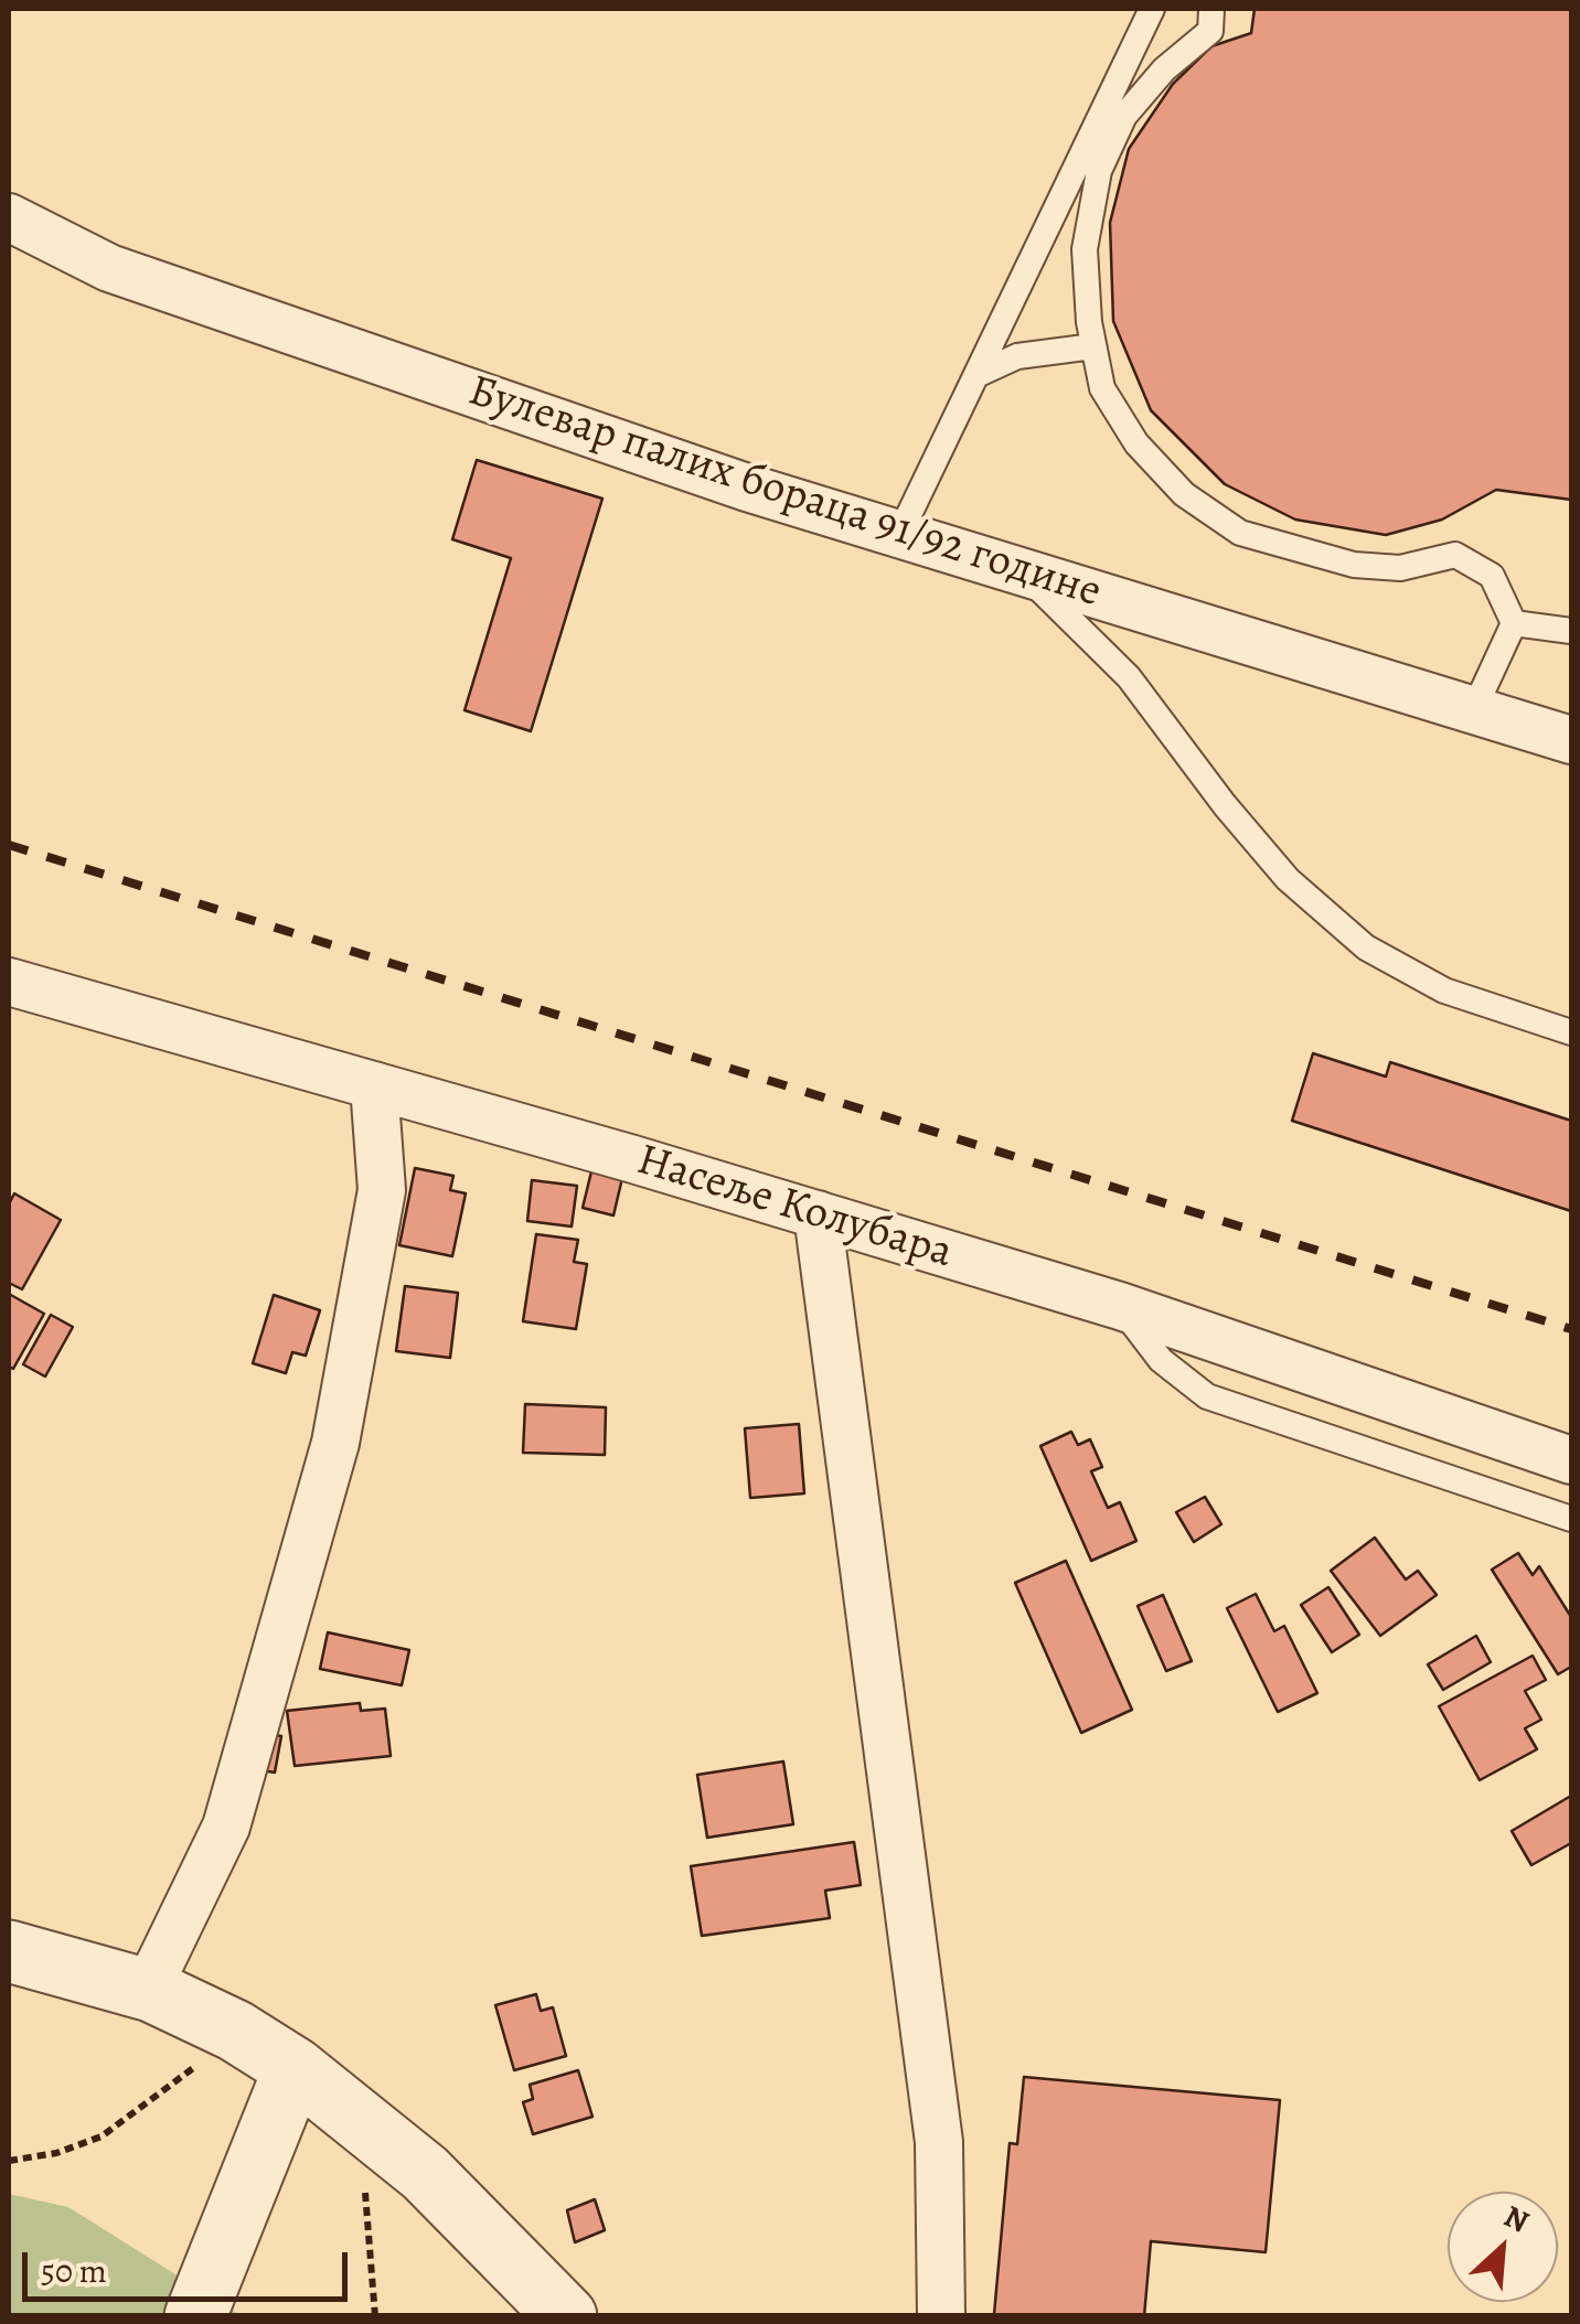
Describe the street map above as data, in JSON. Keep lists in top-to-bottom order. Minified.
{"streets":{"street":["Булевар палих бораца 91/92 године","Насеље Колубара"]},"scale_bar":"50 m","north":"top right"}
